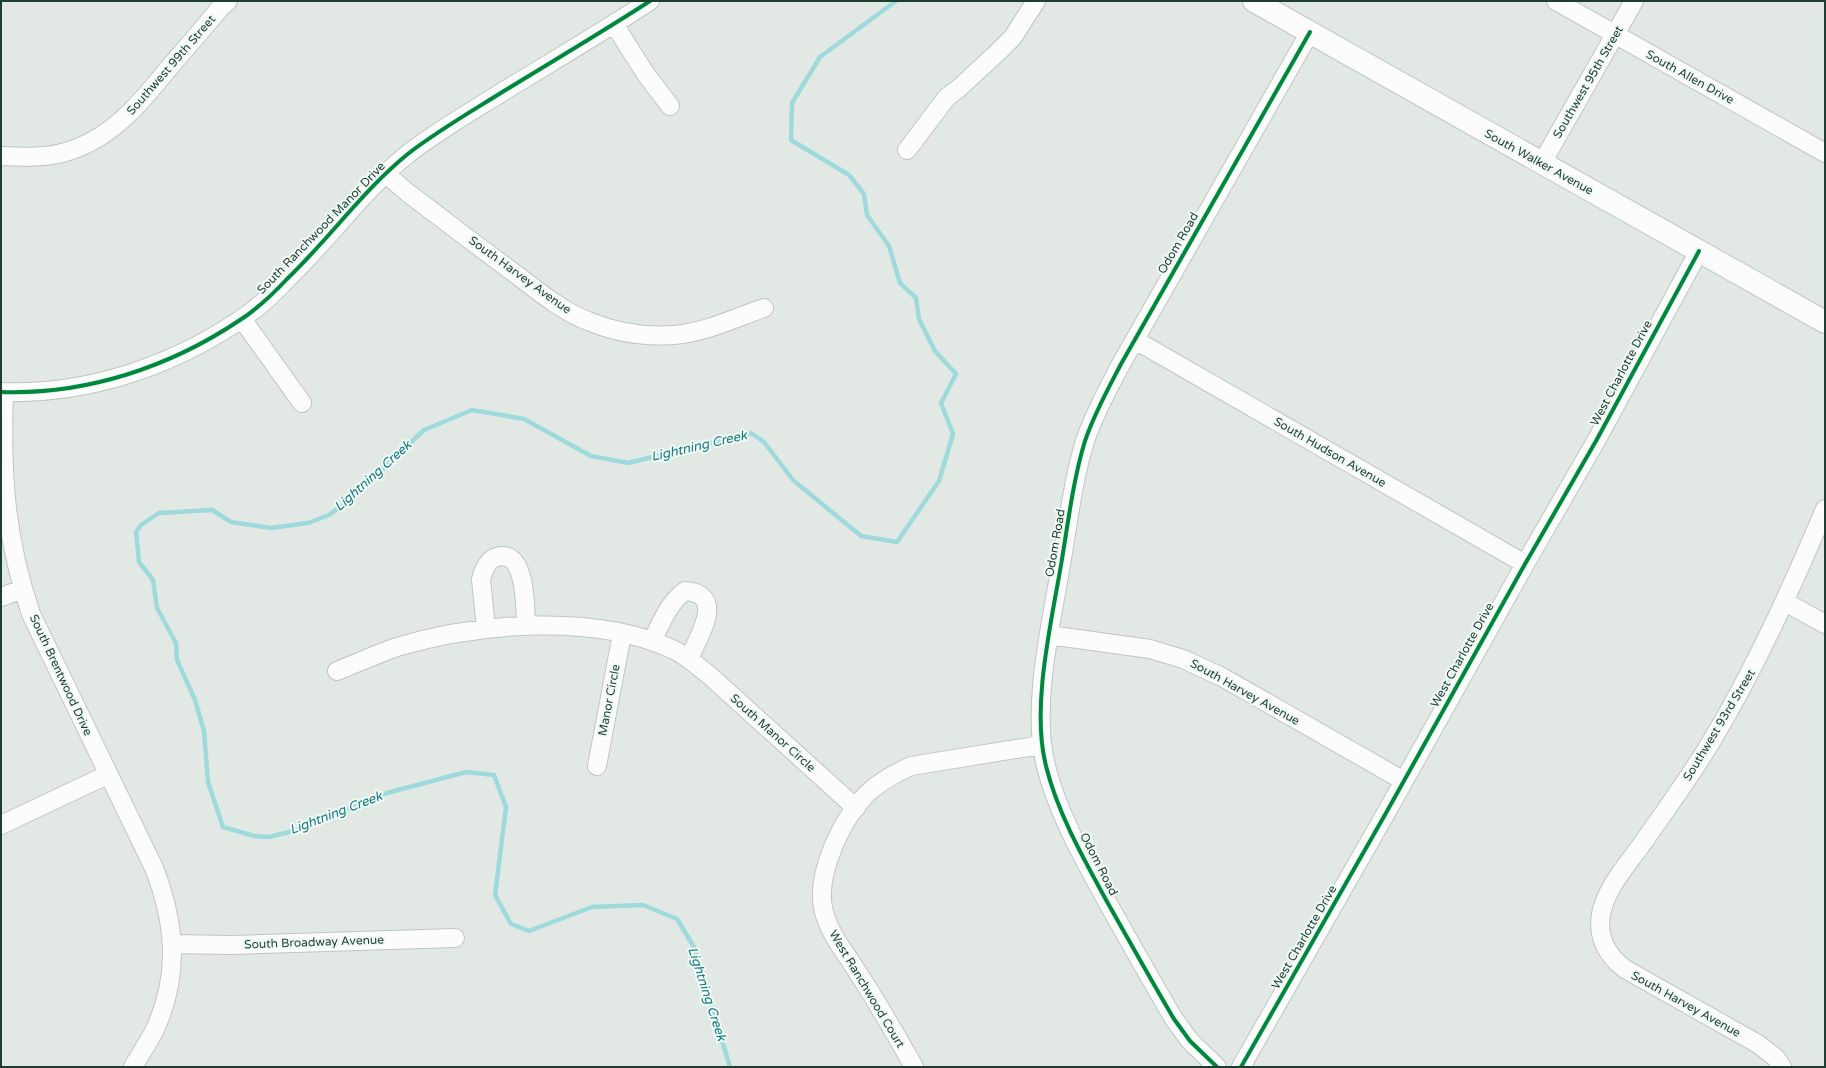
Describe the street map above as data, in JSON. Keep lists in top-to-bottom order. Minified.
{"streets":{"main road":["South Walker Avenue"],"street":["Southwest 99th Street","South Allen Drive","Southwest 95th Street","South Ranchwood Manor Drive","Odom Road","South Harvey Avenue","West Charlotte Drive","South Hudson Avenue","South Brentwood Drive","Manor Circle","Southwest 93rd Street","South Manor Circle","South Broadway Avenue","West Ranchwood Court"]},"crossings":[["South Allen Drive","Southwest 95th Street"],["Southwest 95th Street","South Walker Avenue"],["South Walker Avenue","Odom Road"],["South Walker Avenue","West Charlotte Drive"],["South Ranchwood Manor Drive","South Harvey Avenue"],["South Ranchwood Manor Drive","South Brentwood Drive"],["Odom Road","South Harvey Avenue"],["Odom Road","South Hudson Avenue"],["Odom Road","West Ranchwood Court"],["South Harvey Avenue","West Charlotte Drive"],["South Harvey Avenue","Southwest 93rd Street"],["West Charlotte Drive","South Hudson Avenue"],["South Brentwood Drive","South Broadway Avenue"],["Manor Circle","South Manor Circle"],["South Manor Circle","West Ranchwood Court"]],"water":["Lightning Creek"]}
